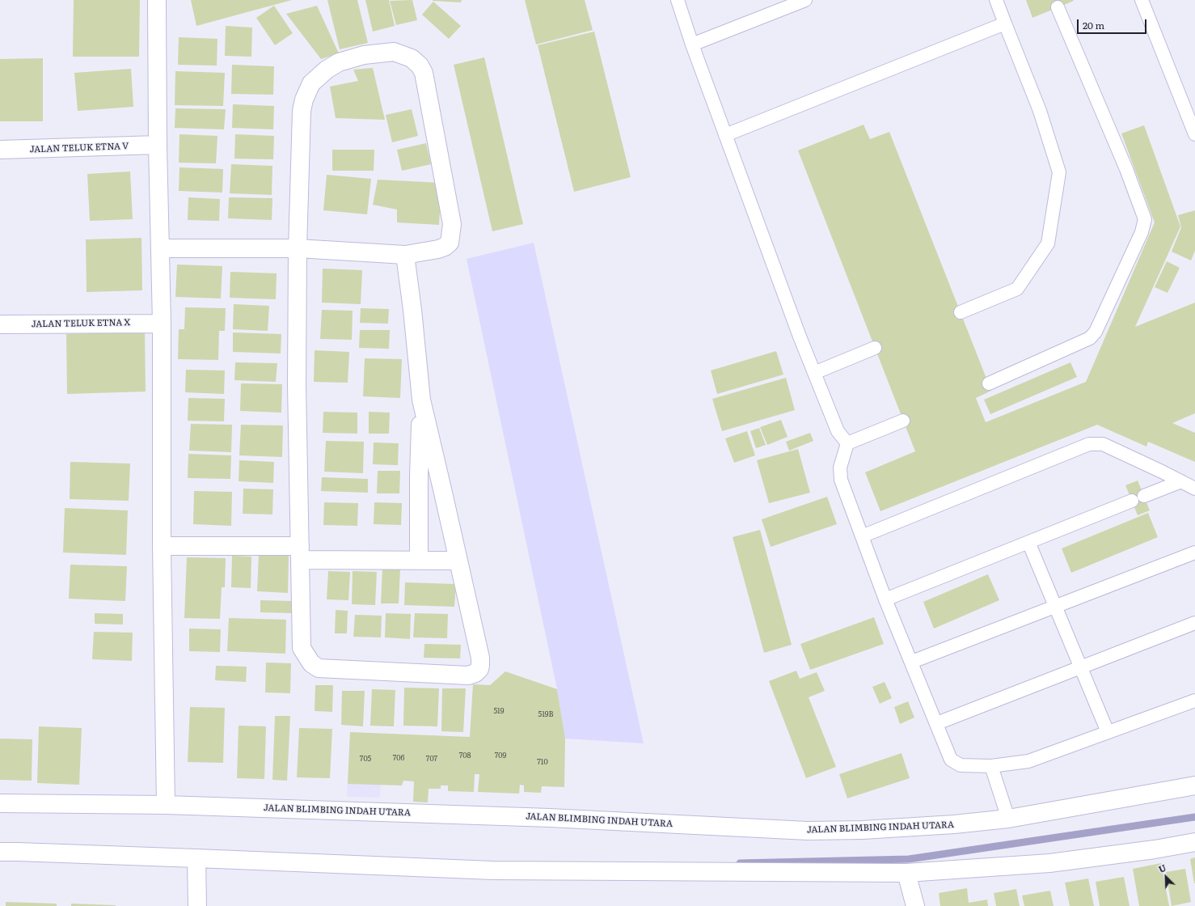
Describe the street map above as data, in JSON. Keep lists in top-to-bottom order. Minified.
{"streets":{"street":["JALAN TELUK ETNA V","JALAN TELUK ETNA X","JALAN BLIMBING INDAH UTARA"]},"house_numbers":["519","519B","708","709","706","705","707","710"],"scale_bar":"20 m","north":"top left"}
